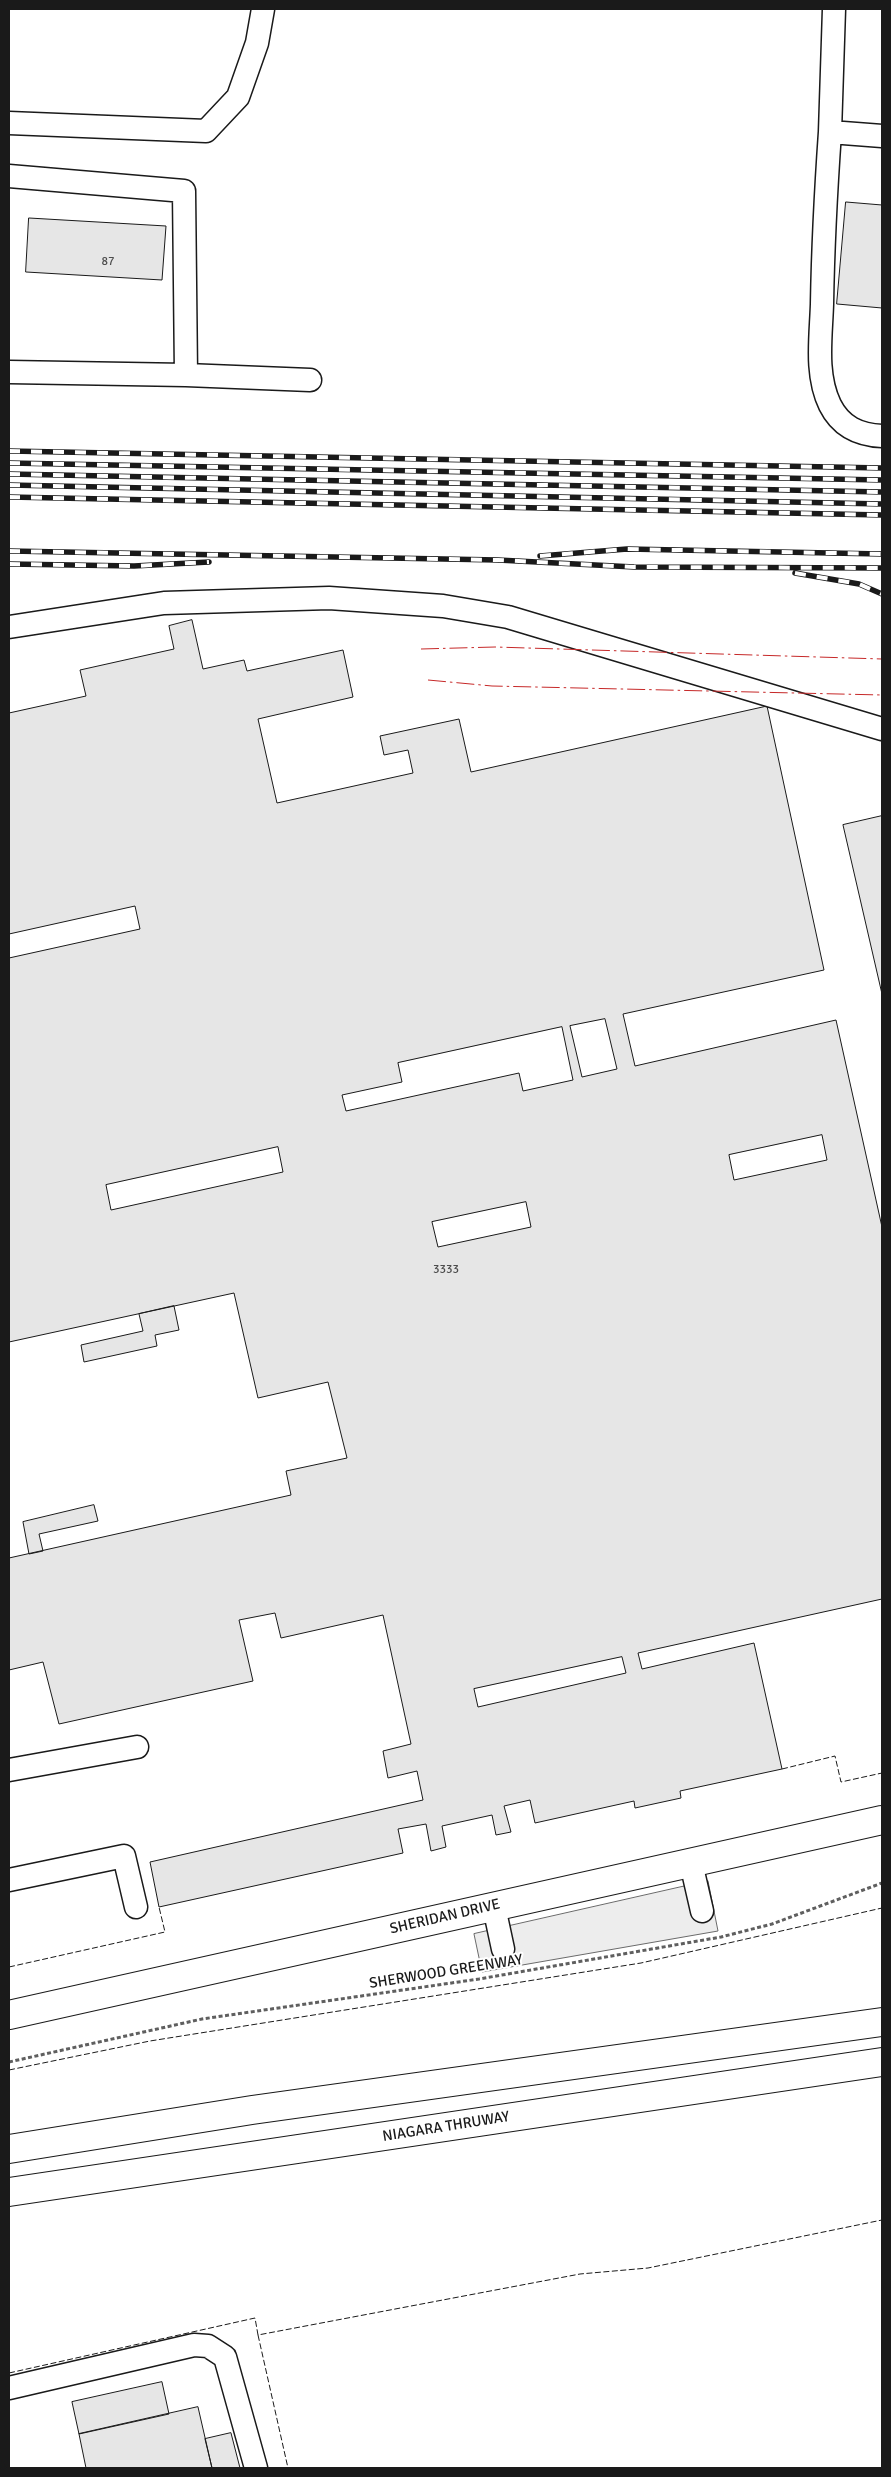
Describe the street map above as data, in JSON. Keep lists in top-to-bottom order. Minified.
{"streets":{"main road":["SHERIDAN DRIVE","NIAGARA THRUWAY"],"path":["SHERWOOD GREENWAY"]},"house_numbers":["87","3333"]}
